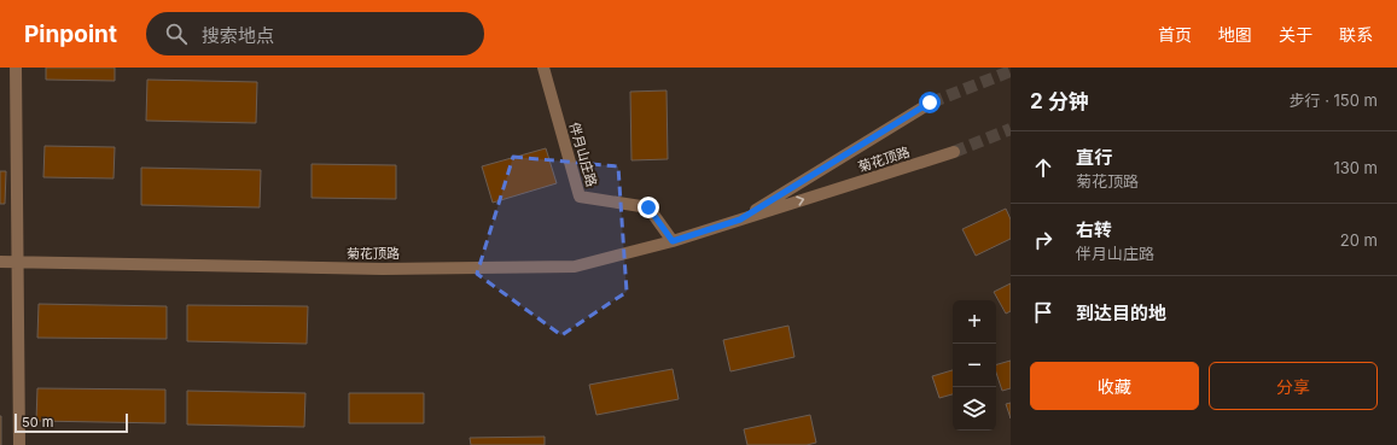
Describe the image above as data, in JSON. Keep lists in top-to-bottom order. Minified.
{"streets":{"street":["伴月山庄路","菊花顶路"]},"crossings":[["伴月山庄路","菊花顶路"]],"scale_bar":"50 m","page":{"header":"Pinpoint","search":"搜索地点","nav":["首页","地图","关于","联系"],"heading":["2 分钟","步行 · 150 m"],"list":[["直行","菊花顶路","130 m"],["右转","伴月山庄路","20 m"],"到达目的地"],"map_buttons":["+","−"],"buttons":["收藏","分享"],"scale":"50 m"}}
